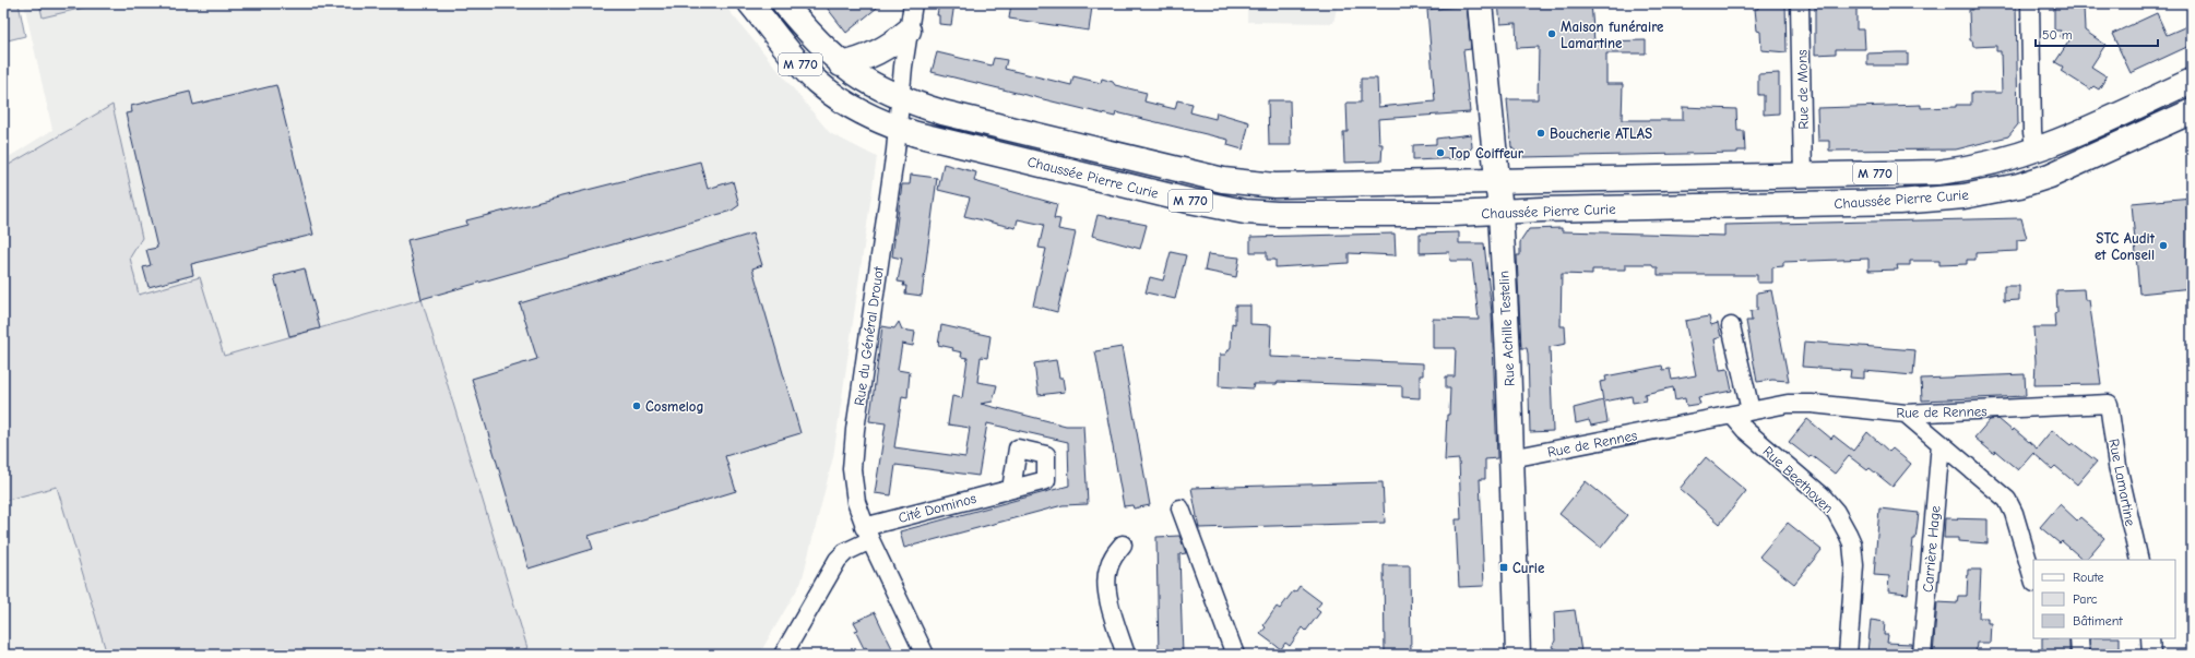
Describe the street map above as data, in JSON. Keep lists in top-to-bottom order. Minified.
{"streets":{"main road":["M 770","Chaussée Pierre Curie","Rue Achille Testelin"],"street":["Rue de Mons","Rue du Général Drouot","Rue de Rennes","Rue Beethoven","Rue Lamartine","Cité Dominos","Carrière Hage"]},"crossings":[["M 770","Chaussée Pierre Curie"],["M 770","Rue du Général Drouot"],["Rue de Mons","Chaussée Pierre Curie"],["Chaussée Pierre Curie","Rue Achille Testelin"],["Chaussée Pierre Curie","Rue du Général Drouot"],["Rue Achille Testelin","Rue de Rennes"],["Rue du Général Drouot","Cité Dominos"],["Rue de Rennes","Rue Beethoven"],["Rue de Rennes","Rue Lamartine"]],"places":{"other":["Maison funéraire Lamartine","Boucherie ATLAS","Top Coiffeur","STC Audit et Conseil","Cosmelog"],"transit":["Curie"]},"legend":["Route","Parc","Bâtiment"],"scale_bar":"50 m"}
